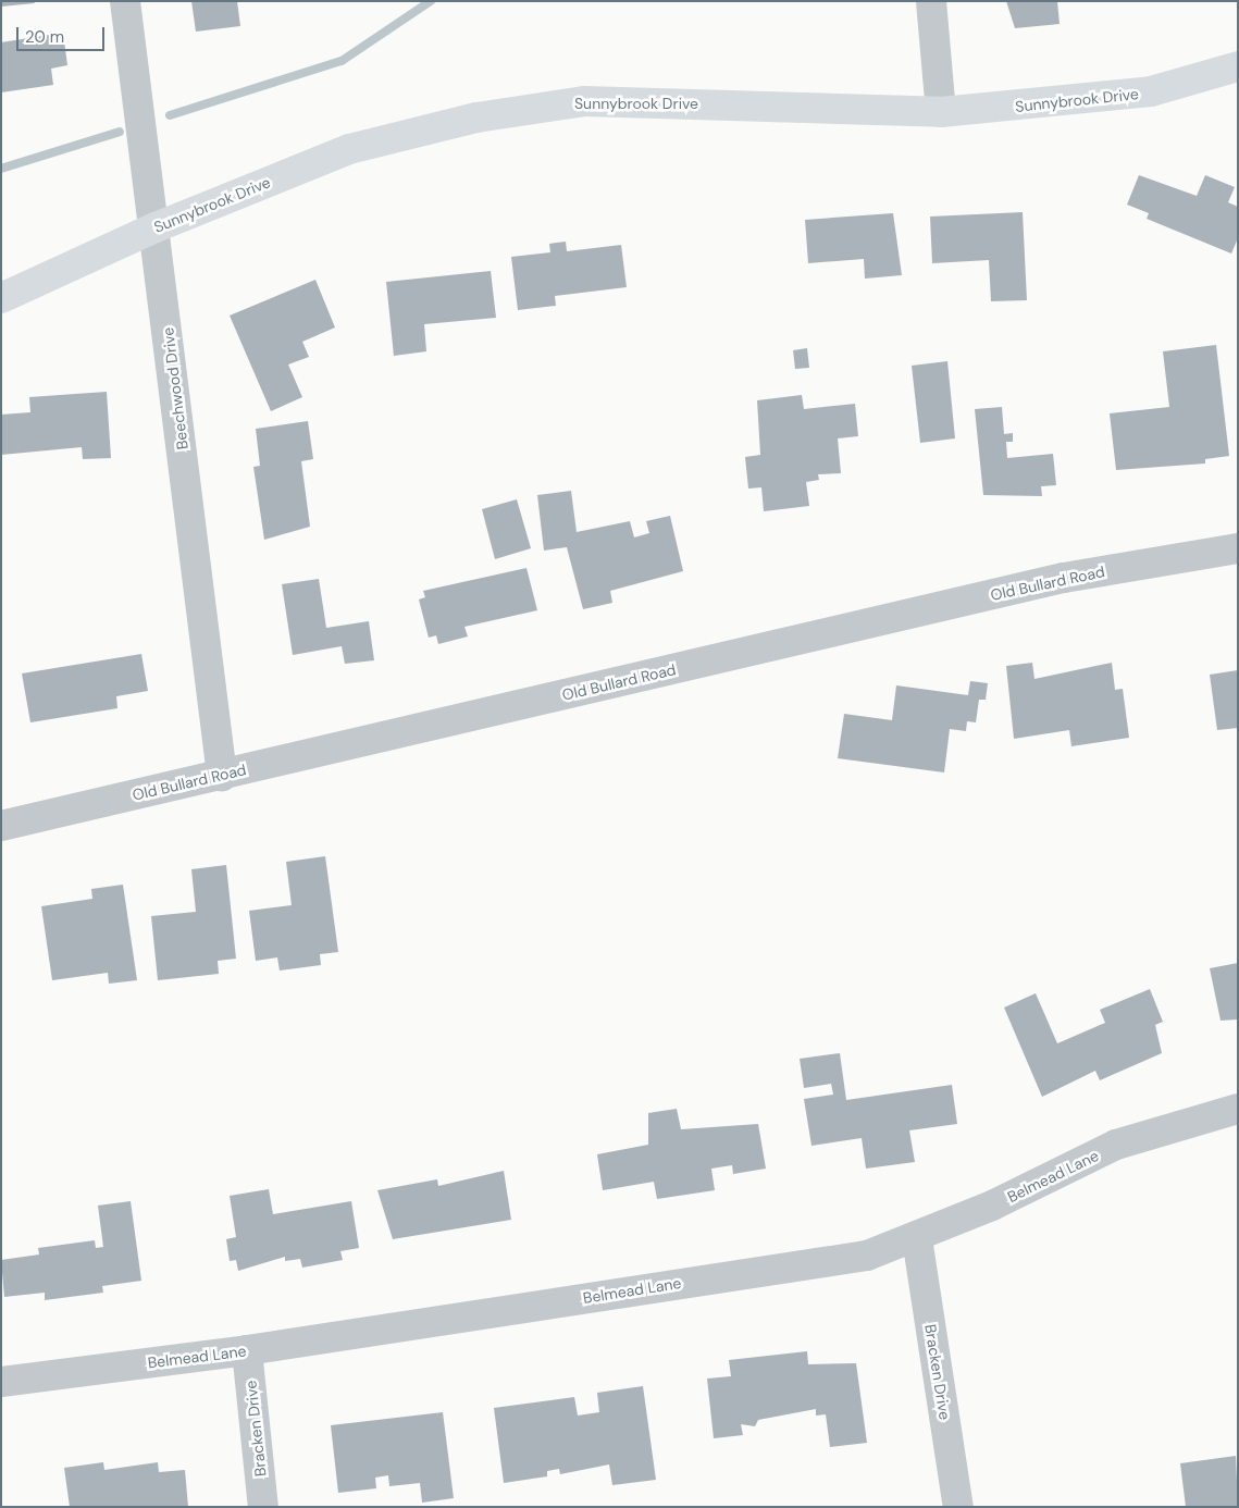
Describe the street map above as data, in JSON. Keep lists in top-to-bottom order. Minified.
{"streets":{"main road":["Sunnybrook Drive"],"street":["Beechwood Drive","Old Bullard Road","Belmead Lane","Bracken Drive"]},"crossings":[["Sunnybrook Drive","Beechwood Drive"],["Beechwood Drive","Old Bullard Road"],["Belmead Lane","Bracken Drive"]],"scale_bar":"20 m"}
